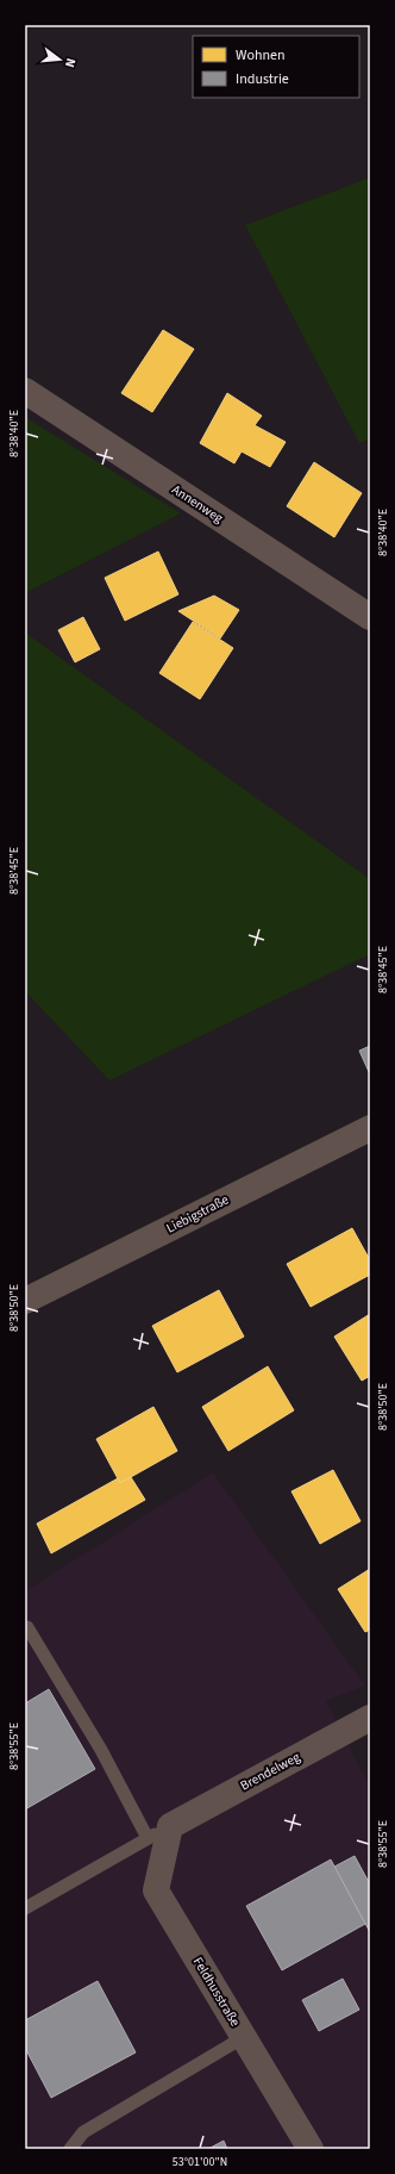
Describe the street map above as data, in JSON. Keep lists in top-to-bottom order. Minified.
{"streets":{"street":["Annenweg","Liebigstraße","Brendelweg","Feldhusstraße"]},"crossings":[["Brendelweg","Feldhusstraße"]],"legend":["Wohnen","Industrie"],"north":"right","coordinates":["8°38'40\"E","8°38'45\"E","8°38'50\"E","8°38'55\"E","53°01'00\"N"]}
